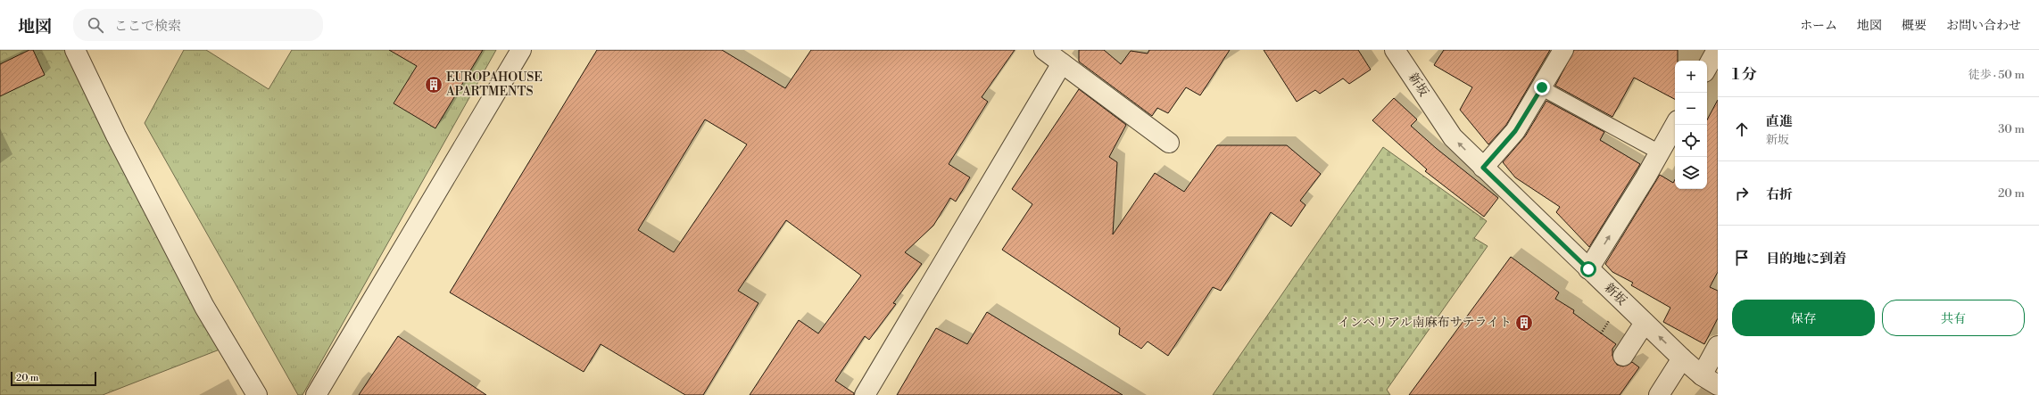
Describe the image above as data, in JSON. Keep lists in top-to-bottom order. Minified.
{"streets":{"street":["新坂"]},"one_way":["新坂"],"places":{"building":["EUROPAHOUSE APARTMENTS","インペリアル南麻布サテライト"]},"scale_bar":"20 m","page":{"header":"地図","search":"ここで検索","nav":["ホーム","地図","概要","お問い合わせ"],"heading":["1 分","徒歩 · 50 m"],"map_buttons":["+","−"],"list":[["直進","新坂","30 m"],["右折","20 m"],"目的地に到着"],"buttons":["保存","共有"],"scale":"20 m"}}
